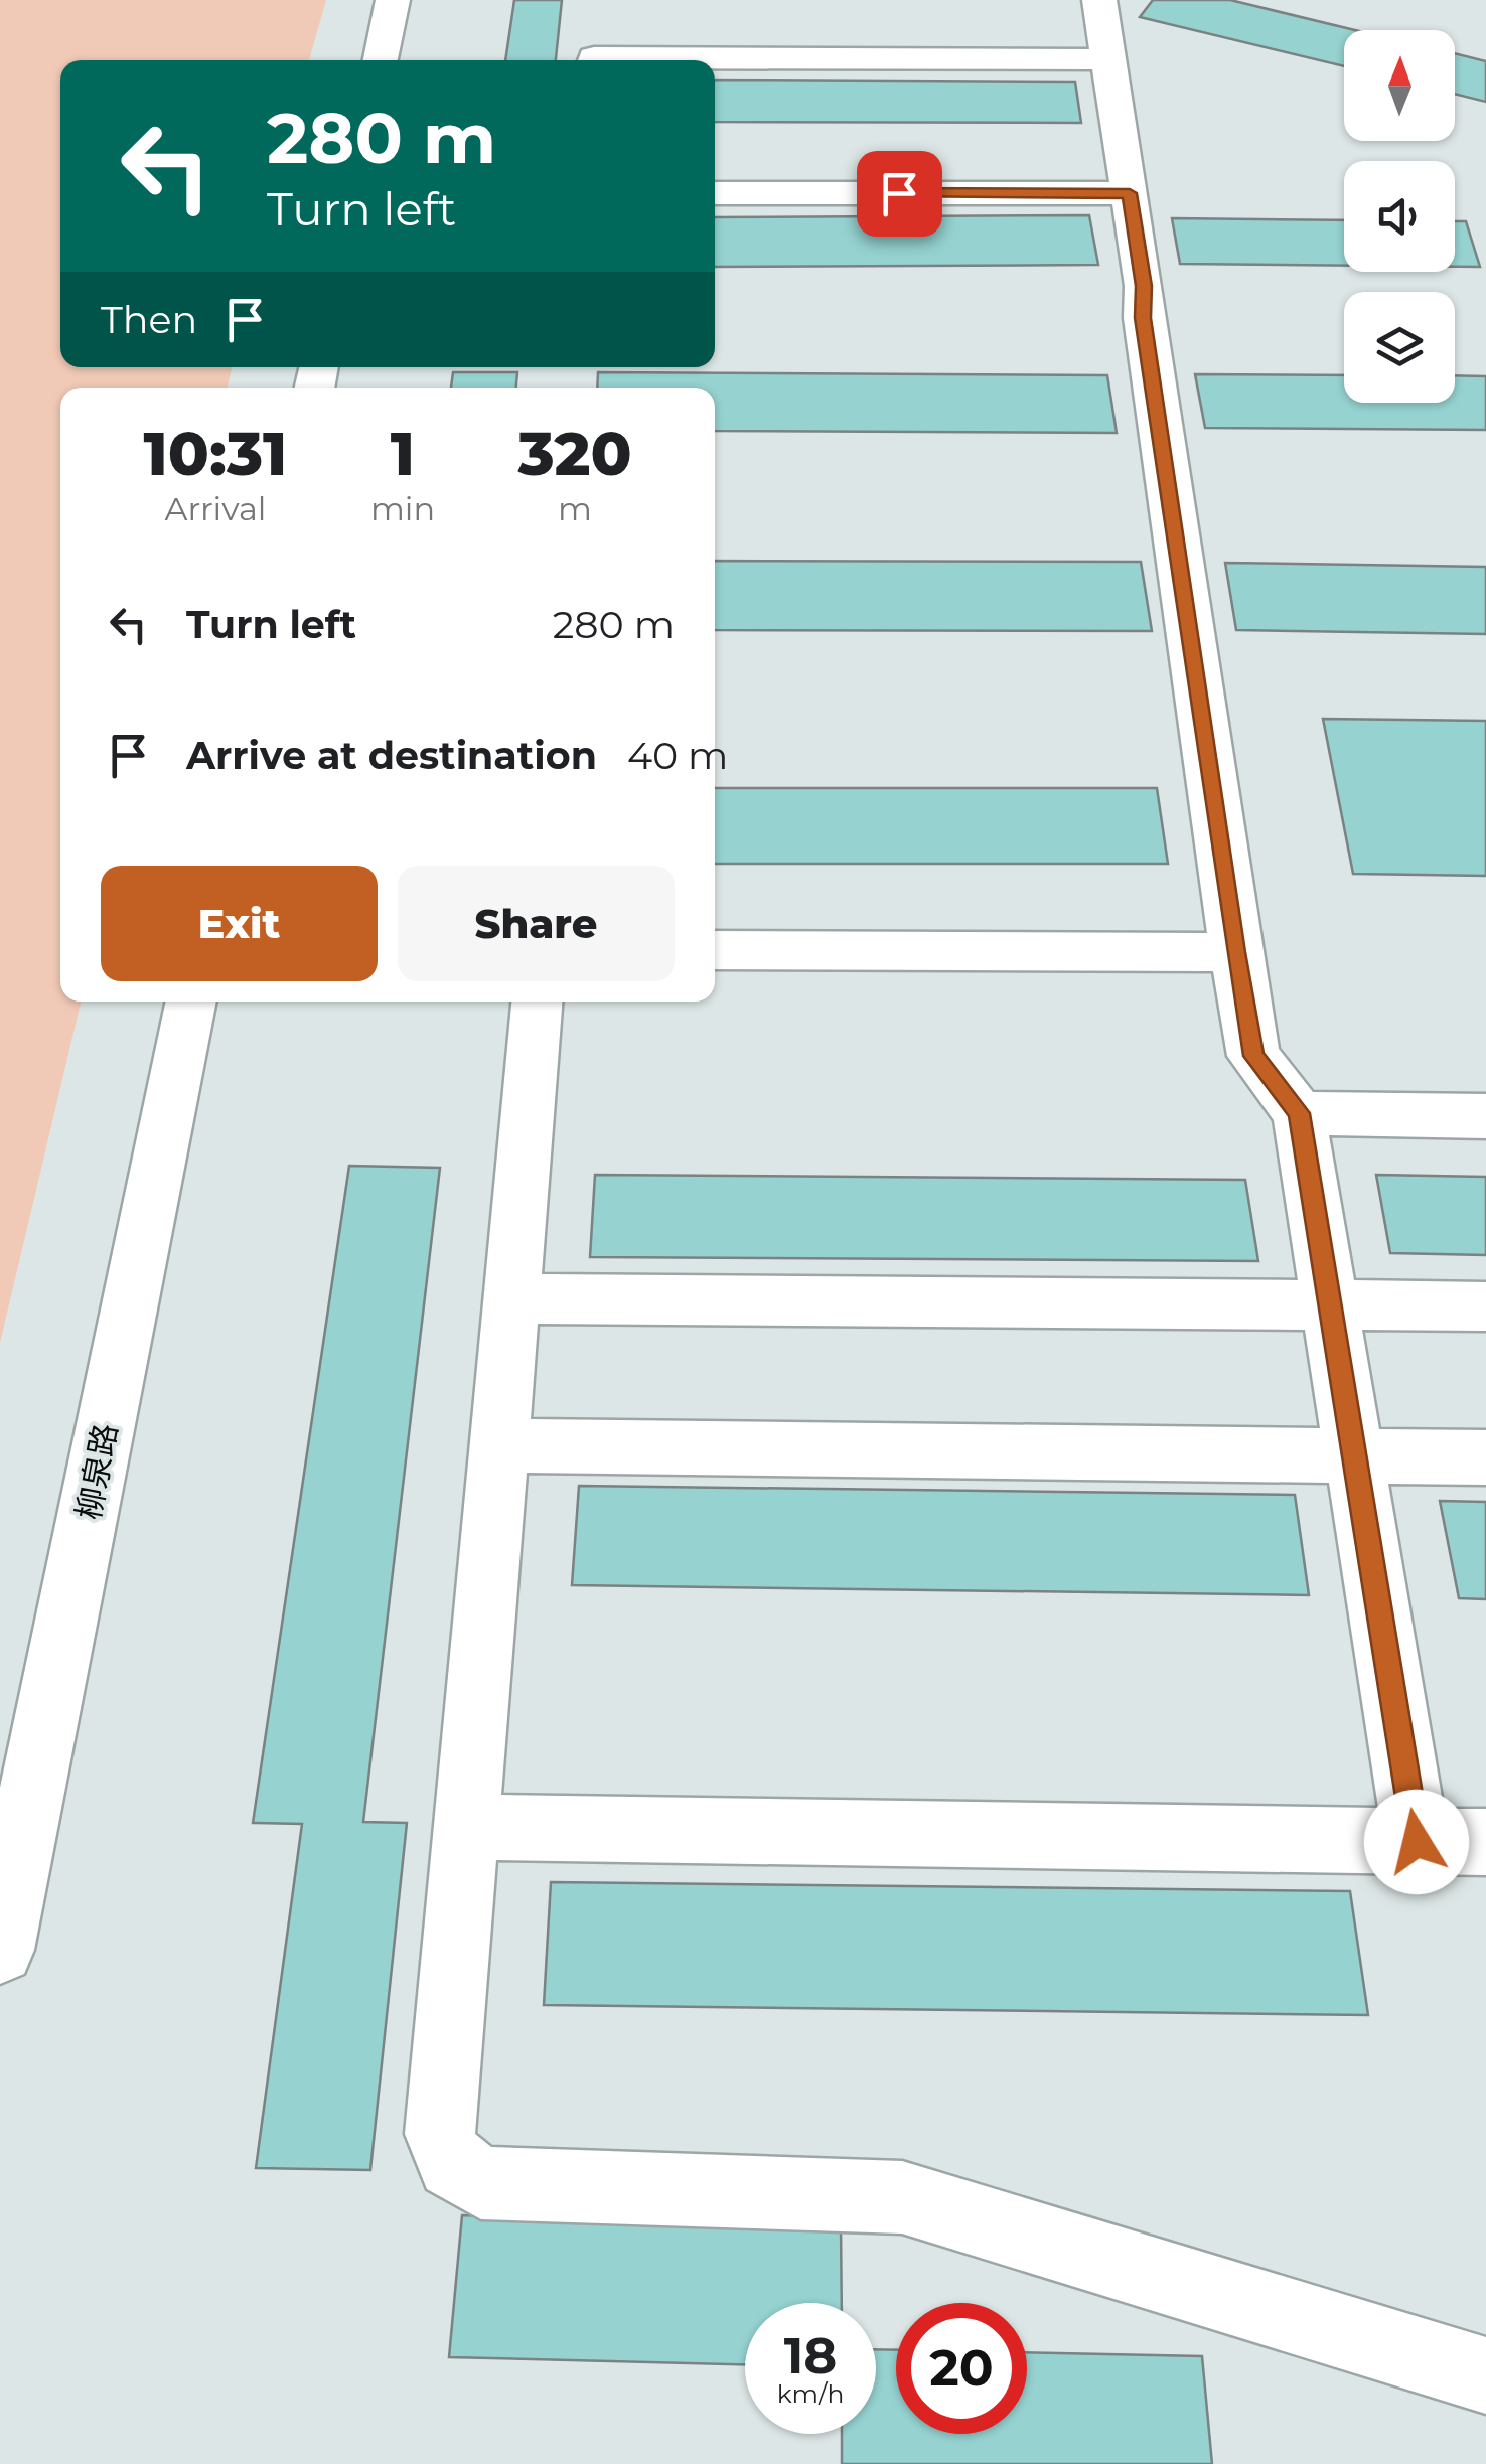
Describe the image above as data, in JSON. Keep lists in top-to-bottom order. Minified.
{"streets":{"street":["柳泉路"]},"north":"top","page":{"turn":["280 m","Turn left"],"then":"Then","eta":["10:31","Arrival","1","min","320","m"],"list":[{"name":"Turn left","value":"280 m"},{"name":"Arrive at destination","value":"40 m"}],"buttons":["Exit","Share"],"speed":"18 km/h","limit":"20"}}
